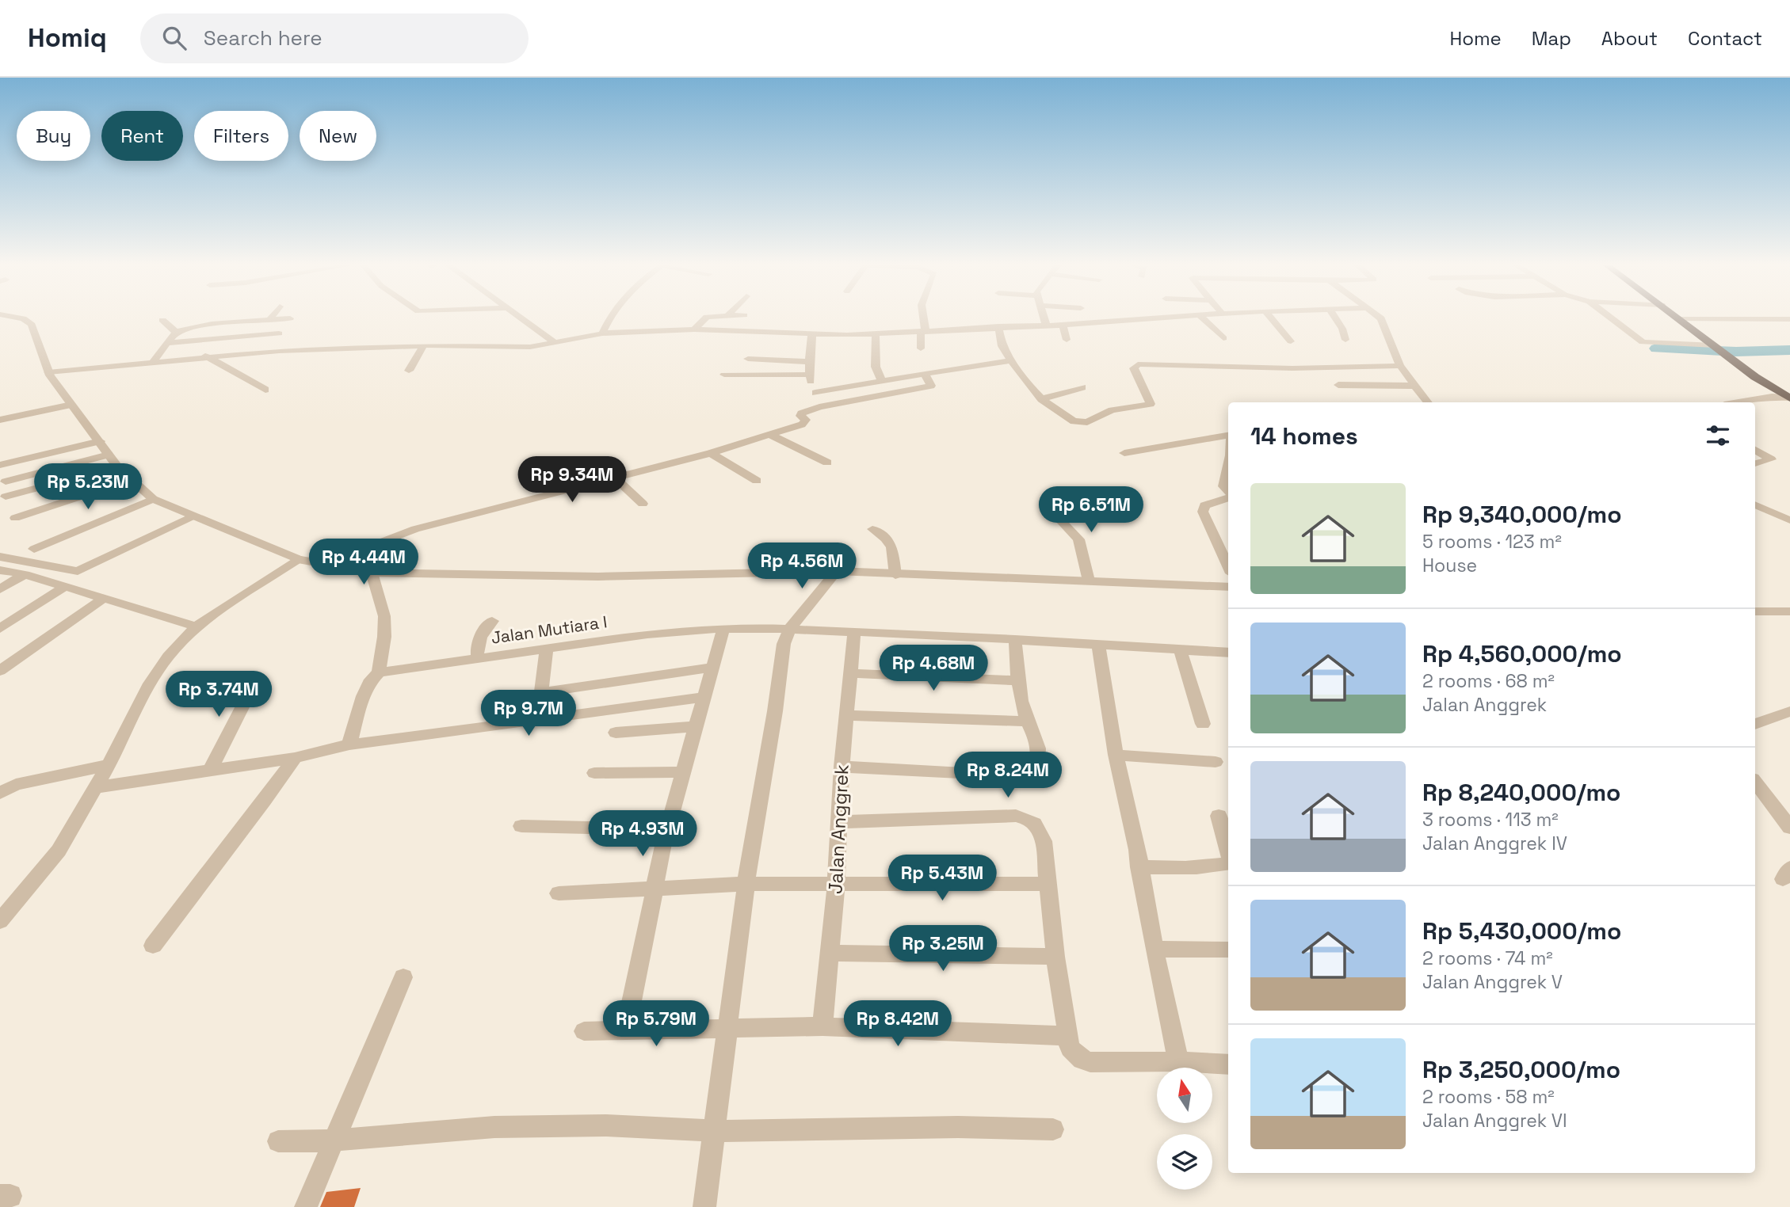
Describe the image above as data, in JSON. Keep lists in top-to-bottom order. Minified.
{"streets":{"street":["Jalan Mutiara I","Jalan Anggrek"]},"crossings":[["Jalan Mutiara I","Jalan Anggrek"]],"north":"top","page":{"header":"Homiq","search":"Search here","nav":["Home","Map","About","Contact"],"chip":["Buy","Rent","Filters","New"],"heading":"14 homes","price":["Rp 9.34M","Rp 5.23M","Rp 6.51M","Rp 4.44M","Rp 4.56M","Rp 4.68M","Rp 3.74M","Rp 9.7M","Rp 8.24M","Rp 4.93M","Rp 5.43M","Rp 3.25M","Rp 5.79M","Rp 8.42M"],"list":[{"name":"Rp 9,340,000/mo","note":"5 rooms · 123 m² · House"},{"name":"Rp 4,560,000/mo","note":"2 rooms · 68 m² · Jalan Anggrek"},{"name":"Rp 8,240,000/mo","note":"3 rooms · 113 m² · Jalan Anggrek IV"},{"name":"Rp 5,430,000/mo","note":"2 rooms · 74 m² · Jalan Anggrek V"},{"name":"Rp 3,250,000/mo","note":"2 rooms · 58 m² · Jalan Anggrek VI"}]}}
